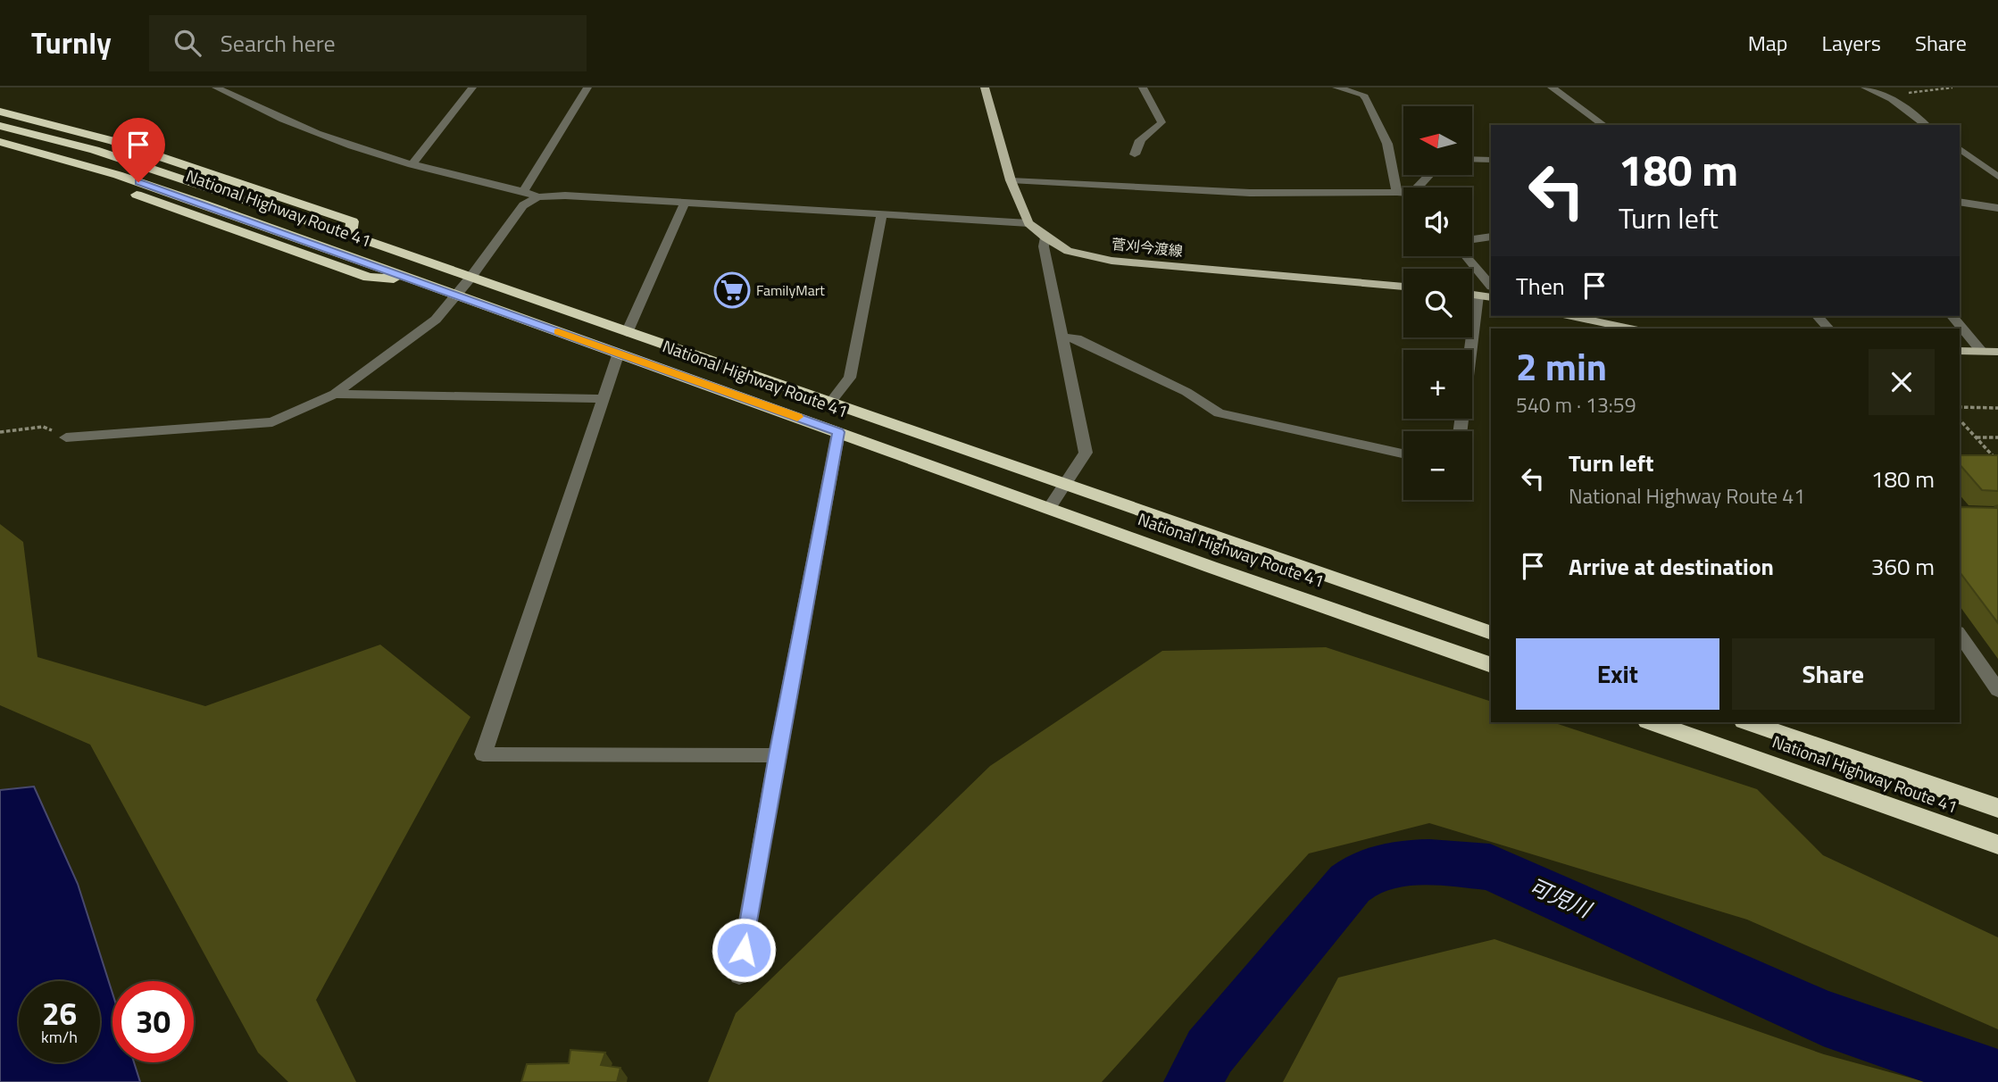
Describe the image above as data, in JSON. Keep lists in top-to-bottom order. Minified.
{"streets":{"highway":["National Highway Route 41"],"main road":["菅刈今渡線"]},"water":["可児川"],"places":{"supermarket":["FamilyMart"]},"north":"left","page":{"header":"Turnly","search":"Search here","nav":["Map","Layers","Share"],"map_buttons":["+","−"],"turn":["180 m","Turn left"],"then":"Then","heading":["2 min","540 m · 13:59"],"list":[{"name":"Turn left","note":"National Highway Route 41","value":"180 m"},{"name":"Arrive at destination","value":"360 m"}],"buttons":["Exit","Share"],"speed":"26 km/h","limit":"30"}}
